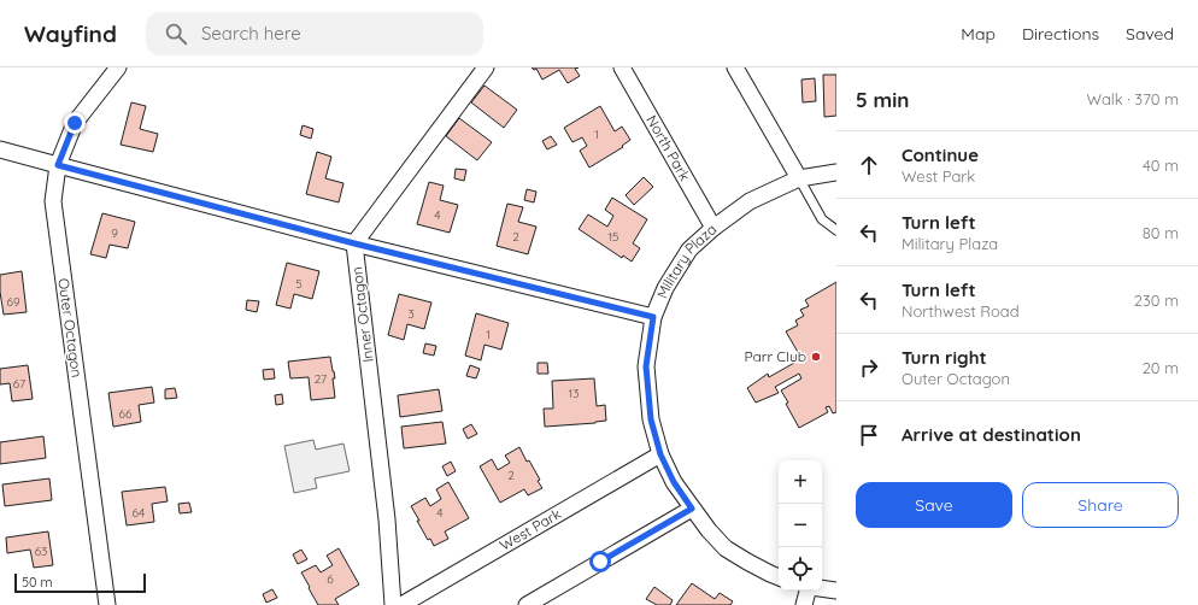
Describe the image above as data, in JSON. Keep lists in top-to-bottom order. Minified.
{"streets":{"street":["North Park","Military Plaza","Inner Octagon","Outer Octagon","West Park"]},"crossings":[["North Park","Military Plaza"],["Military Plaza","West Park"]],"places":["Parr Club"],"house_numbers":["1","4","9","2","15","5","69","3","1","27","67","13","66","2","64","4","63","6"],"scale_bar":"50 m","page":{"header":"Wayfind","search":"Search here","nav":["Map","Directions","Saved"],"heading":["5 min","Walk · 370 m"],"list":[["Continue","West Park","40 m"],["Turn left","Military Plaza","80 m"],["Turn left","Northwest Road","230 m"],["Turn right","Outer Octagon","20 m"],"Arrive at destination"],"map_buttons":["+","−"],"buttons":["Save","Share"],"scale":"50 m"}}
